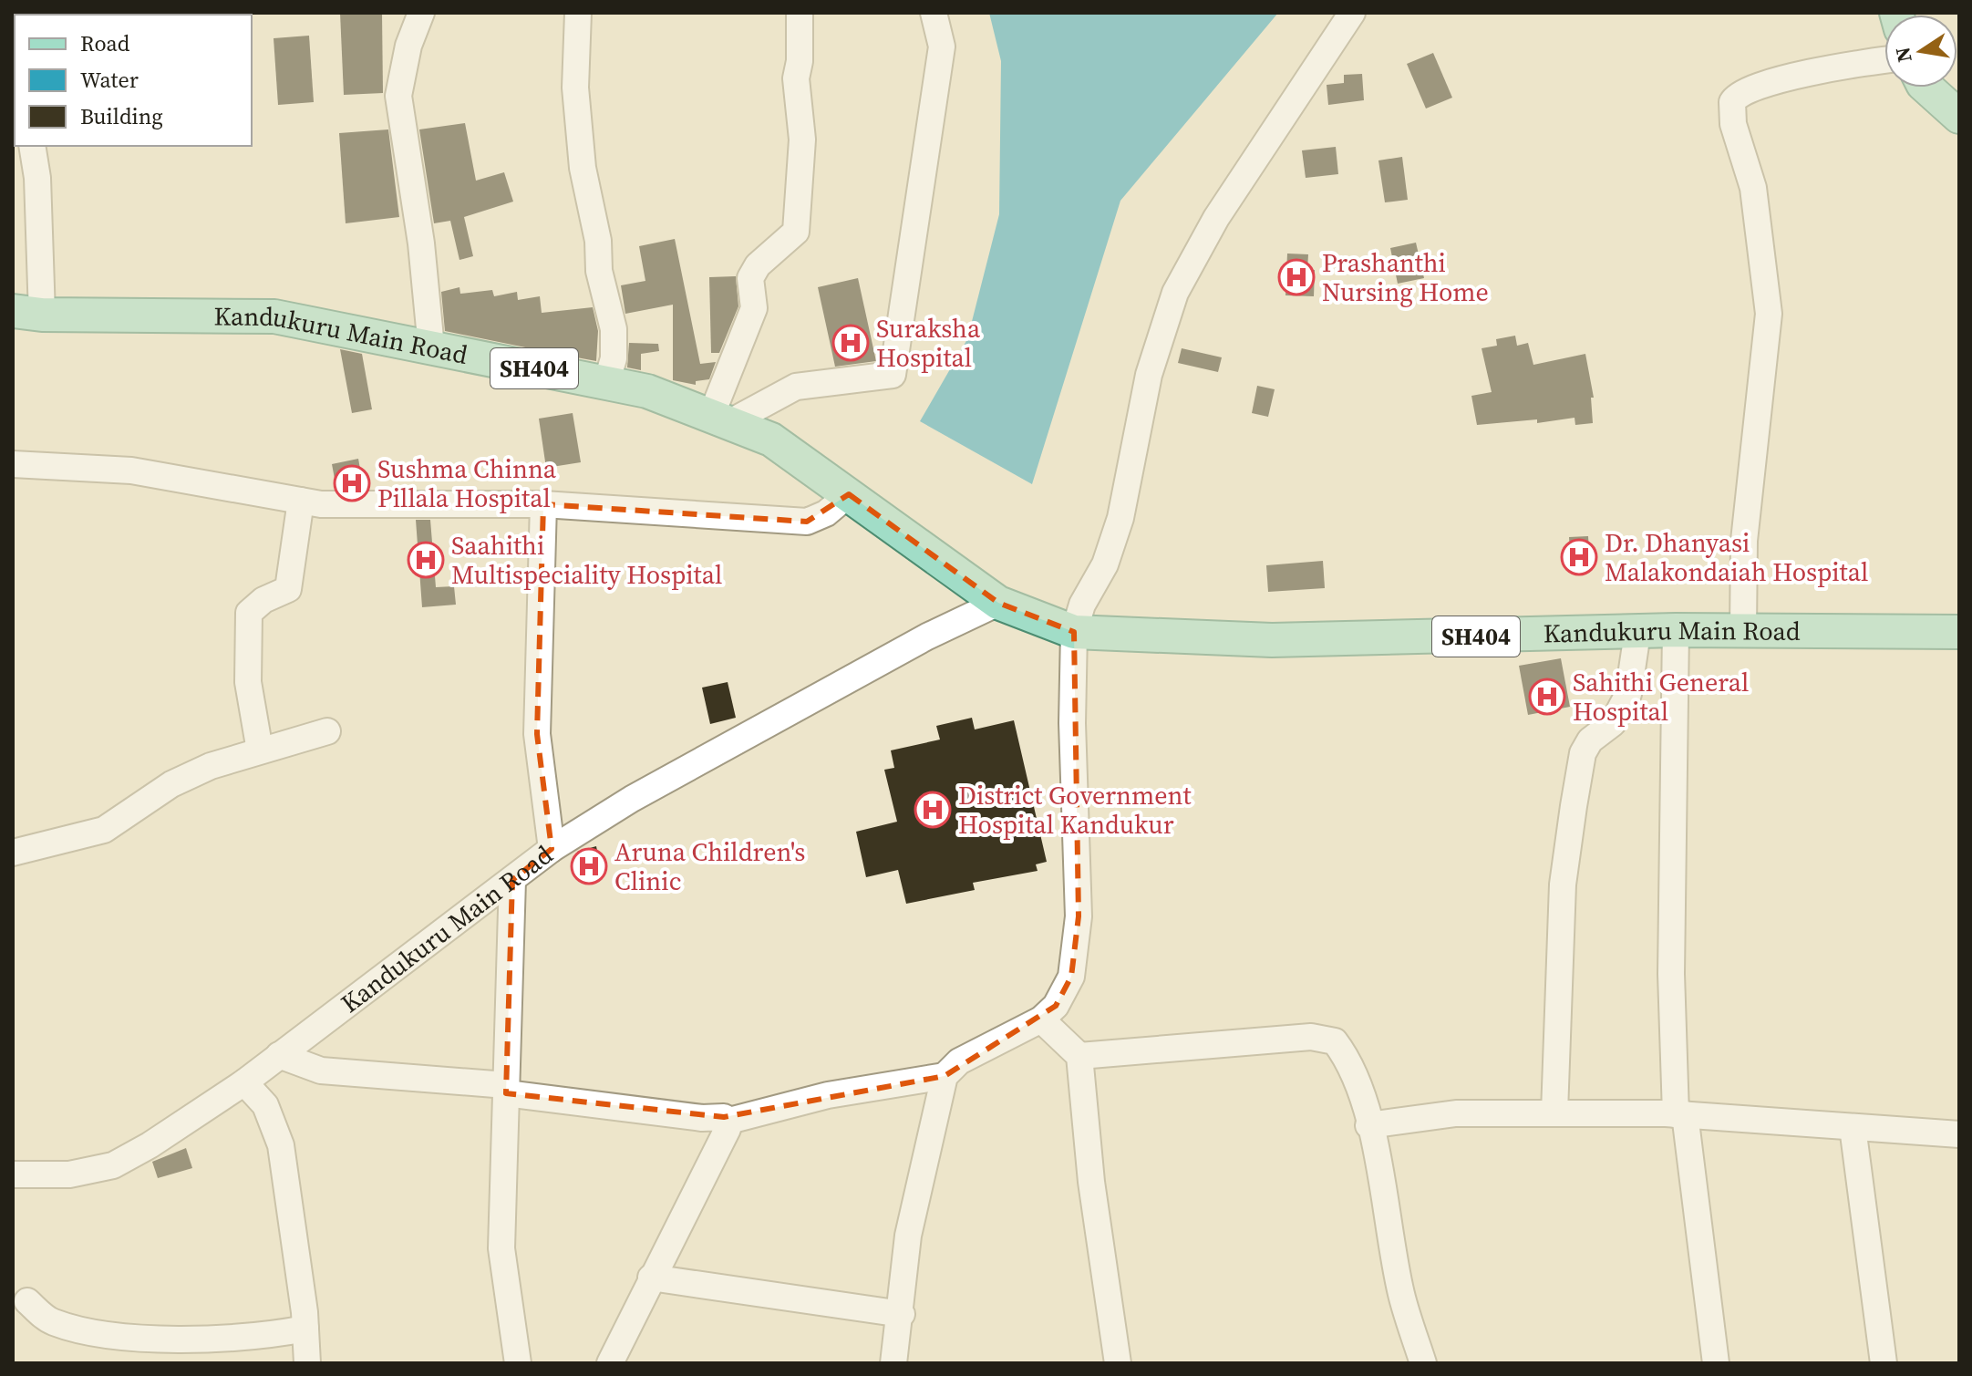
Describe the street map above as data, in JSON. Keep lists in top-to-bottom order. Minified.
{"streets":{"main road":["Kandukuru Main Road","SH404"]},"places":{"hospital":["Prashanthi Nursing Home","Suraksha Hospital","Sushma Chinna Pillala Hospital","Dr. Dhanyasi Malakondaiah Hospital","Saahithi Multispeciality Hospital","Sahithi General Hospital","District Government Hospital Kandukur","Aruna Children's Clinic"]},"legend":["Road","Water","Building"],"north":"left"}
